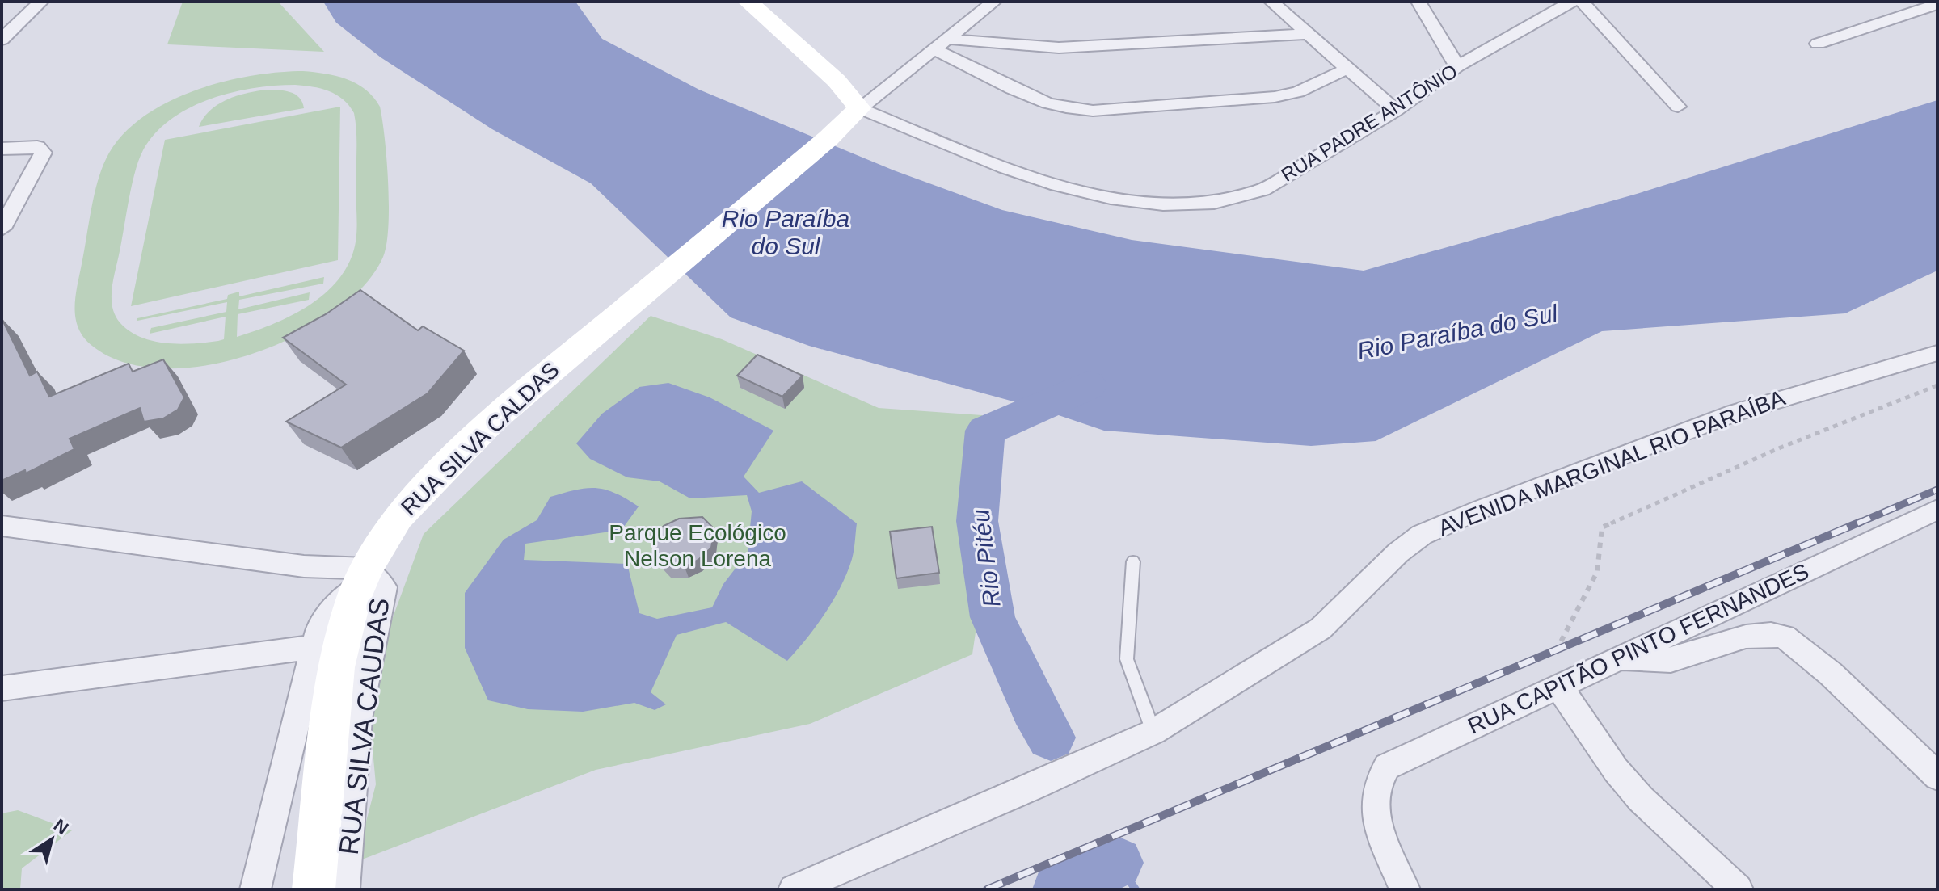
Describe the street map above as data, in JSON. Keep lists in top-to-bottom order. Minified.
{"streets":{"main road":["RUA SILVA CALDAS"],"street":["RUA PADRE ANTÔNIO","AVENIDA MARGINAL RIO PARAÍBA","RUA CAPITÃO PINTO FERNANDES","RUA SILVA CAUDAS"]},"crossings":[["RUA PADRE ANTÔNIO","RUA SILVA CALDAS"],["RUA SILVA CALDAS","RUA SILVA CAUDAS"]],"water":["Rio Paraíba do Sul","Rio Pitéu"],"parks":["Parque Ecológico Nelson Lorena"],"north":"top right"}
